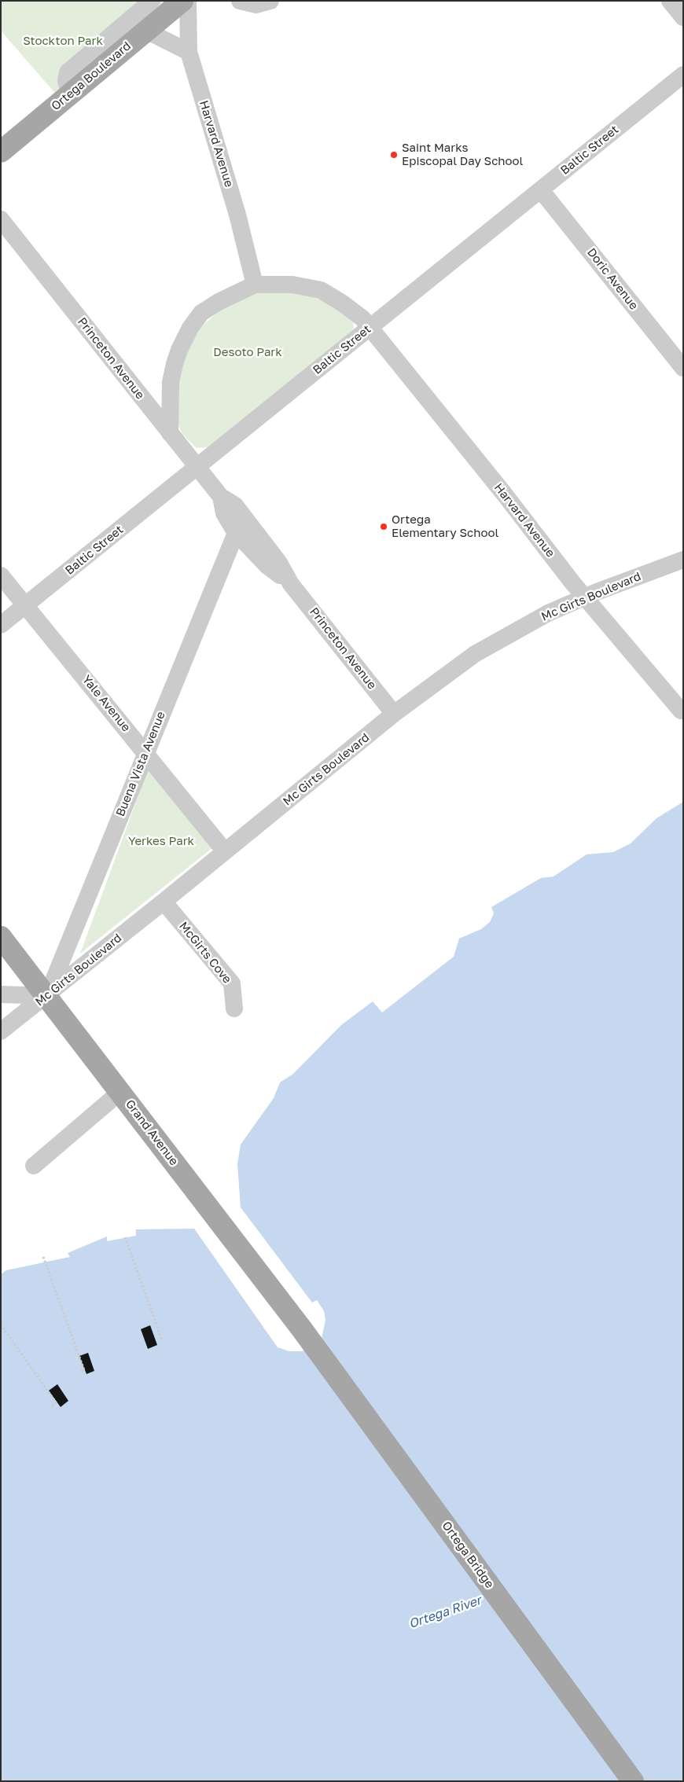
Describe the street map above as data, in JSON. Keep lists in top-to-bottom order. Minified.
{"streets":{"main road":["Ortega Boulevard","Grand Avenue","Ortega Bridge"],"street":["Harvard Avenue","Baltic Street","Doric Avenue","Princeton Avenue","Mc Girts Boulevard","Yale Avenue","Buena Vista Avenue","McGirts Cove"]},"crossings":[["Harvard Avenue","Baltic Street"],["Harvard Avenue","Mc Girts Boulevard"],["Baltic Street","Doric Avenue"],["Baltic Street","Princeton Avenue"],["Baltic Street","Yale Avenue"],["Princeton Avenue","Mc Girts Boulevard"],["Princeton Avenue","Buena Vista Avenue"],["Mc Girts Boulevard","Yale Avenue"],["Mc Girts Boulevard","Buena Vista Avenue"],["Mc Girts Boulevard","McGirts Cove"],["Mc Girts Boulevard","Grand Avenue"],["Yale Avenue","Buena Vista Avenue"],["Buena Vista Avenue","Grand Avenue"],["Grand Avenue","Ortega Bridge"]],"water":["Ortega River"],"parks":["Stockton Park","Desoto Park","Yerkes Park"],"places":["Saint Marks Episcopal Day School","Ortega Elementary School"]}
